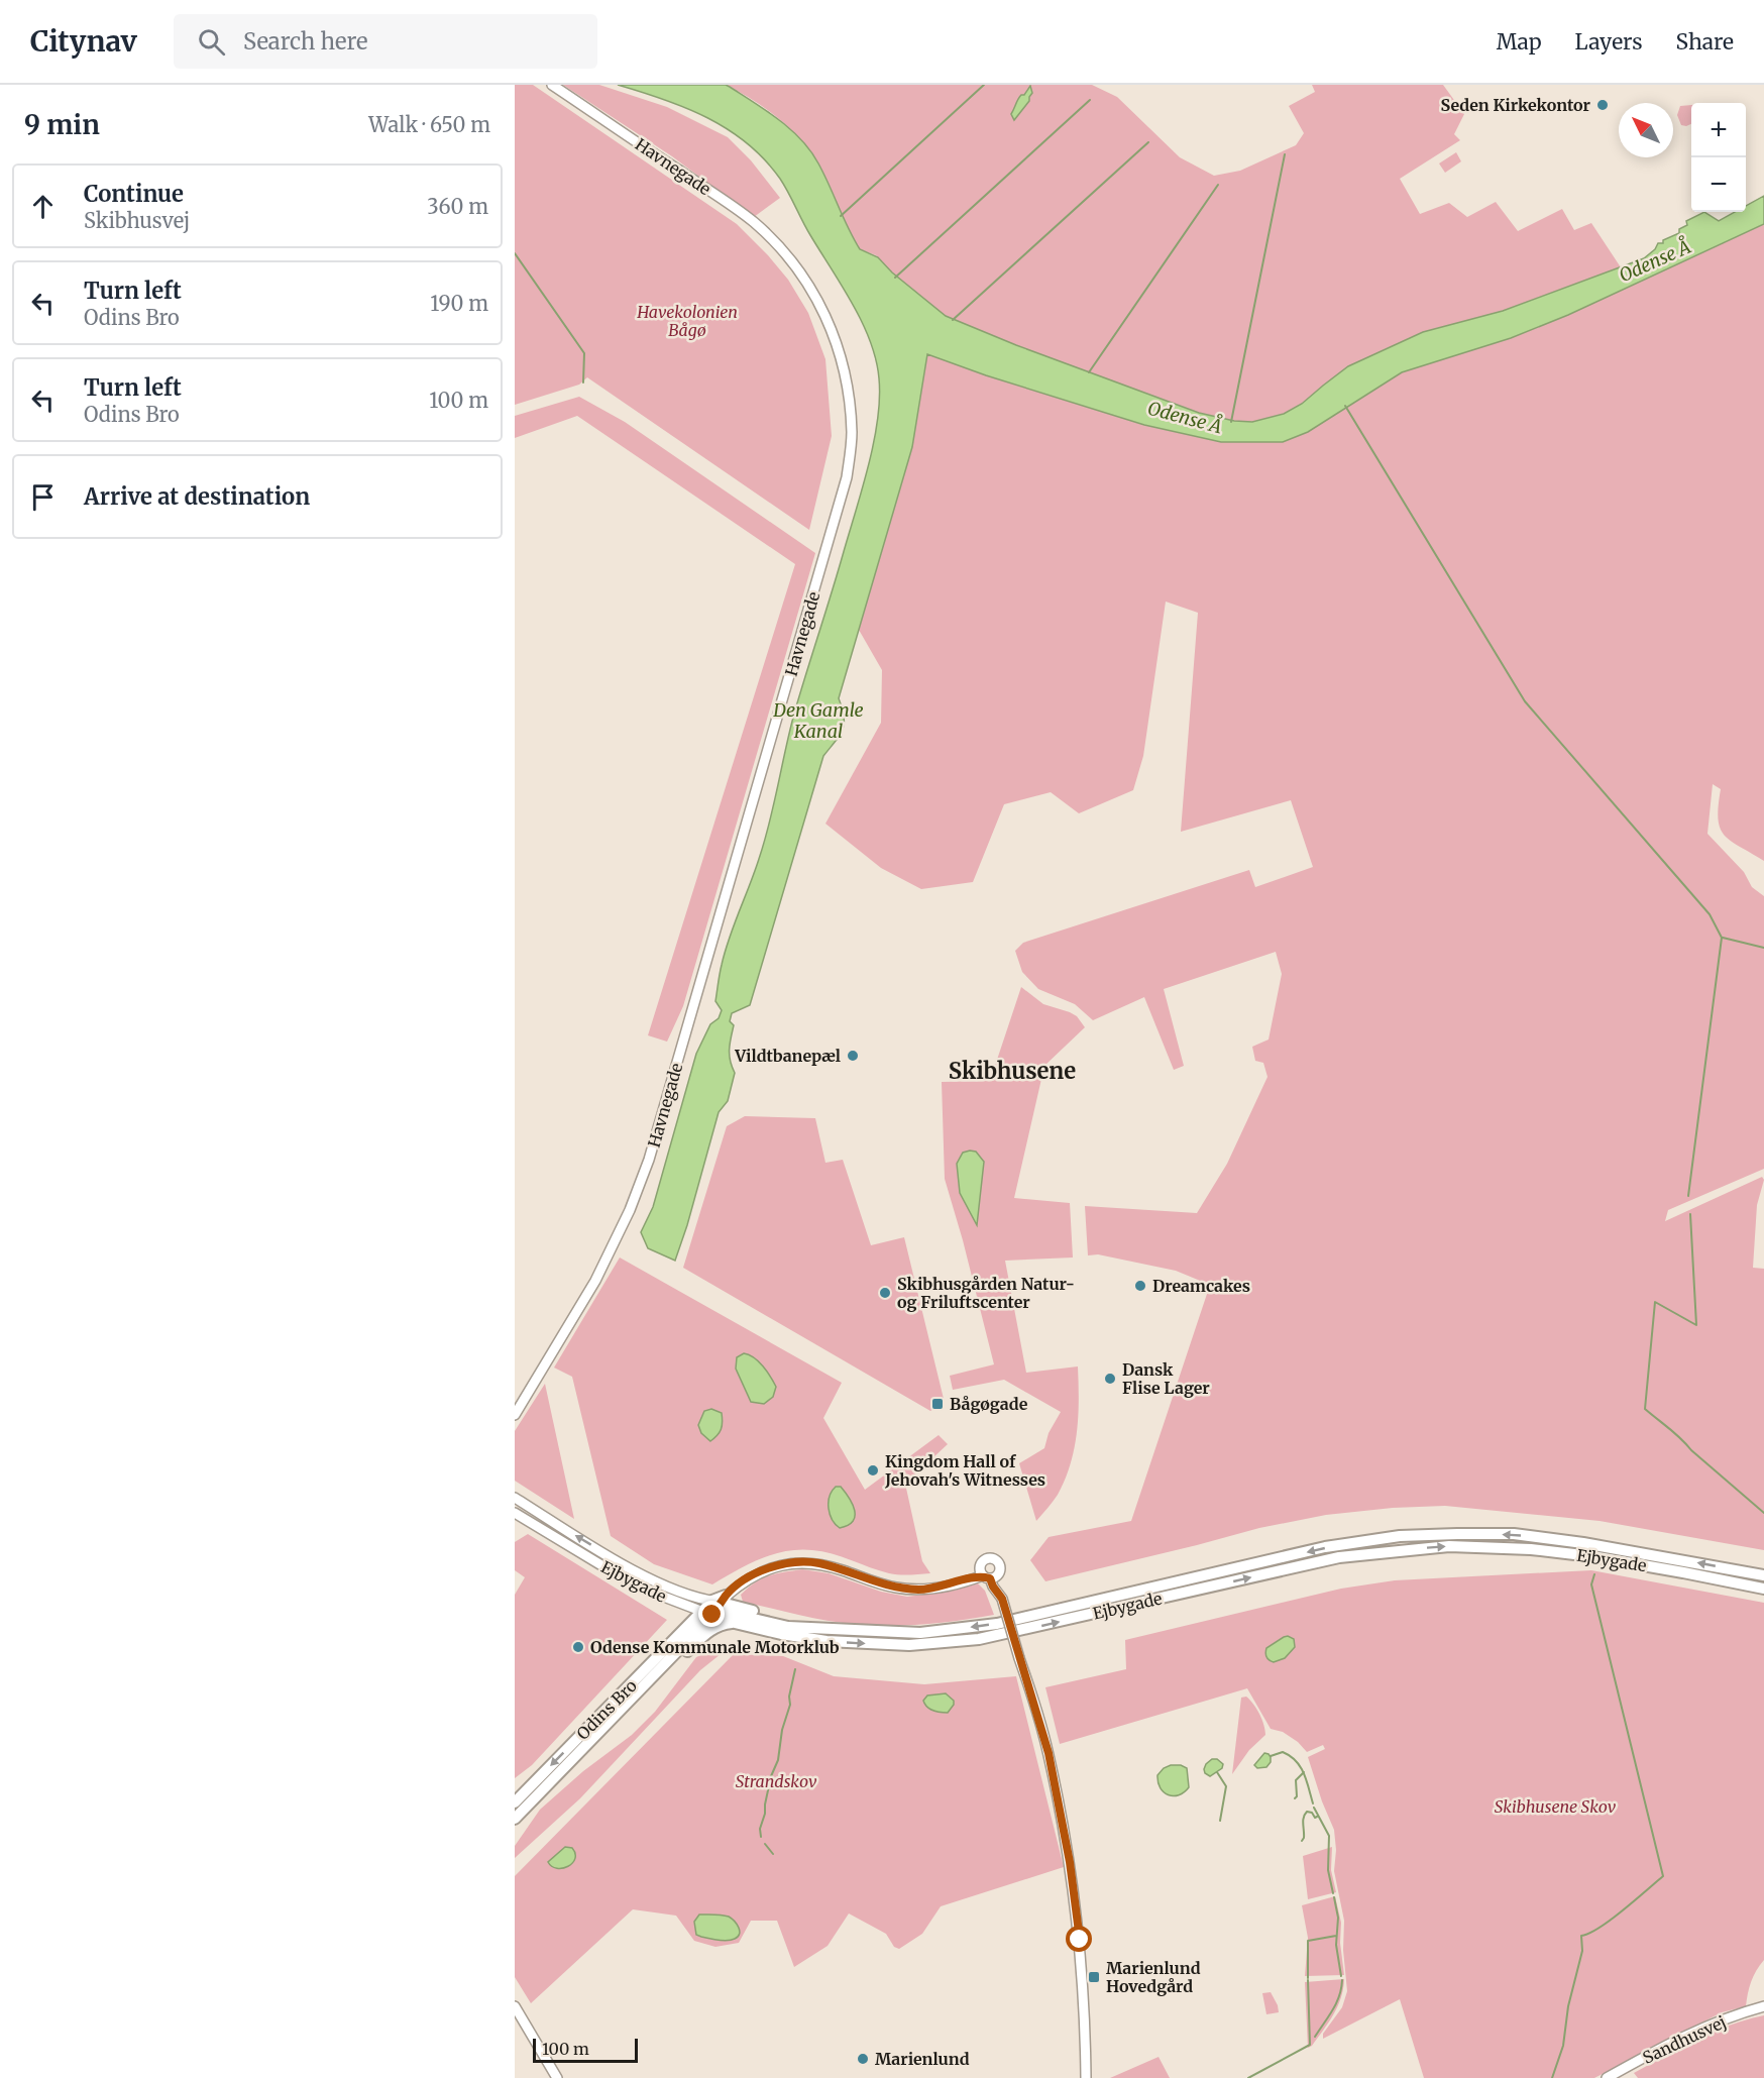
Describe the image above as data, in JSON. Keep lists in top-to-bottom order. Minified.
{"streets":{"main road":["Ejbygade","Odins Bro"],"street":["Havnegade","Sandhusvej"]},"crossings":[["Ejbygade","Odins Bro"]],"districts":["Skibhusene"],"water":["Odense Å","Den Gamle Kanal"],"parks":["Havekolonien Bågø","Strandskov","Skibhusene Skov"],"places":{"other":["Seden Kirkekontor","Vildtbanepæl","Dreamcakes","Skibhusgården Natur- og Friluftscenter","Dansk Flise Lager","Kingdom Hall of Jehovah's Witnesses","Odense Kommunale Motorklub","Marienlund"],"transit":["Bågøgade","Marienlund Hovedgård"]},"scale_bar":"100 m","north":"top left","page":{"header":"Citynav","search":"Search here","nav":["Map","Layers","Share"],"heading":["9 min","Walk · 650 m"],"map_buttons":["+","−"],"list":[["Continue","Skibhusvej","360 m"],["Turn left","Odins Bro","190 m"],["Turn left","Odins Bro","100 m"],"Arrive at destination"],"scale":"100 m"}}
